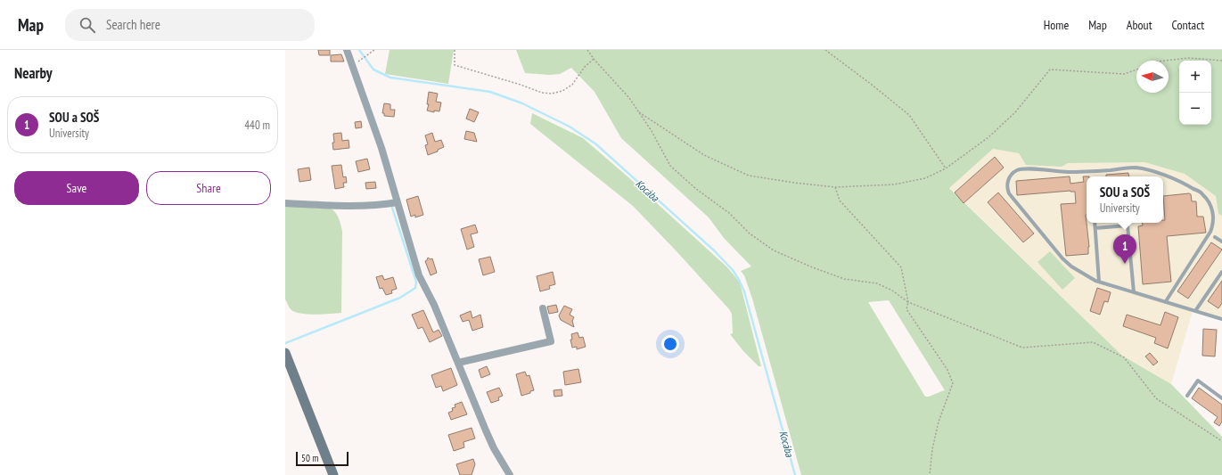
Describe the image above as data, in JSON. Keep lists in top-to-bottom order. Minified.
{"water":["Kocába"],"scale_bar":"50 m","north":"left","page":{"header":"Map","search":"Search here","nav":["Home","Map","About","Contact"],"heading":"Nearby","map_buttons":["+","−"],"list":[{"mark":"1","name":"SOU a SOŠ","note":"University","value":"440 m"}],"buttons":["Save","Share"],"popup":["SOU a SOŠ","University"],"pins":"1","scale":"50 m"}}
